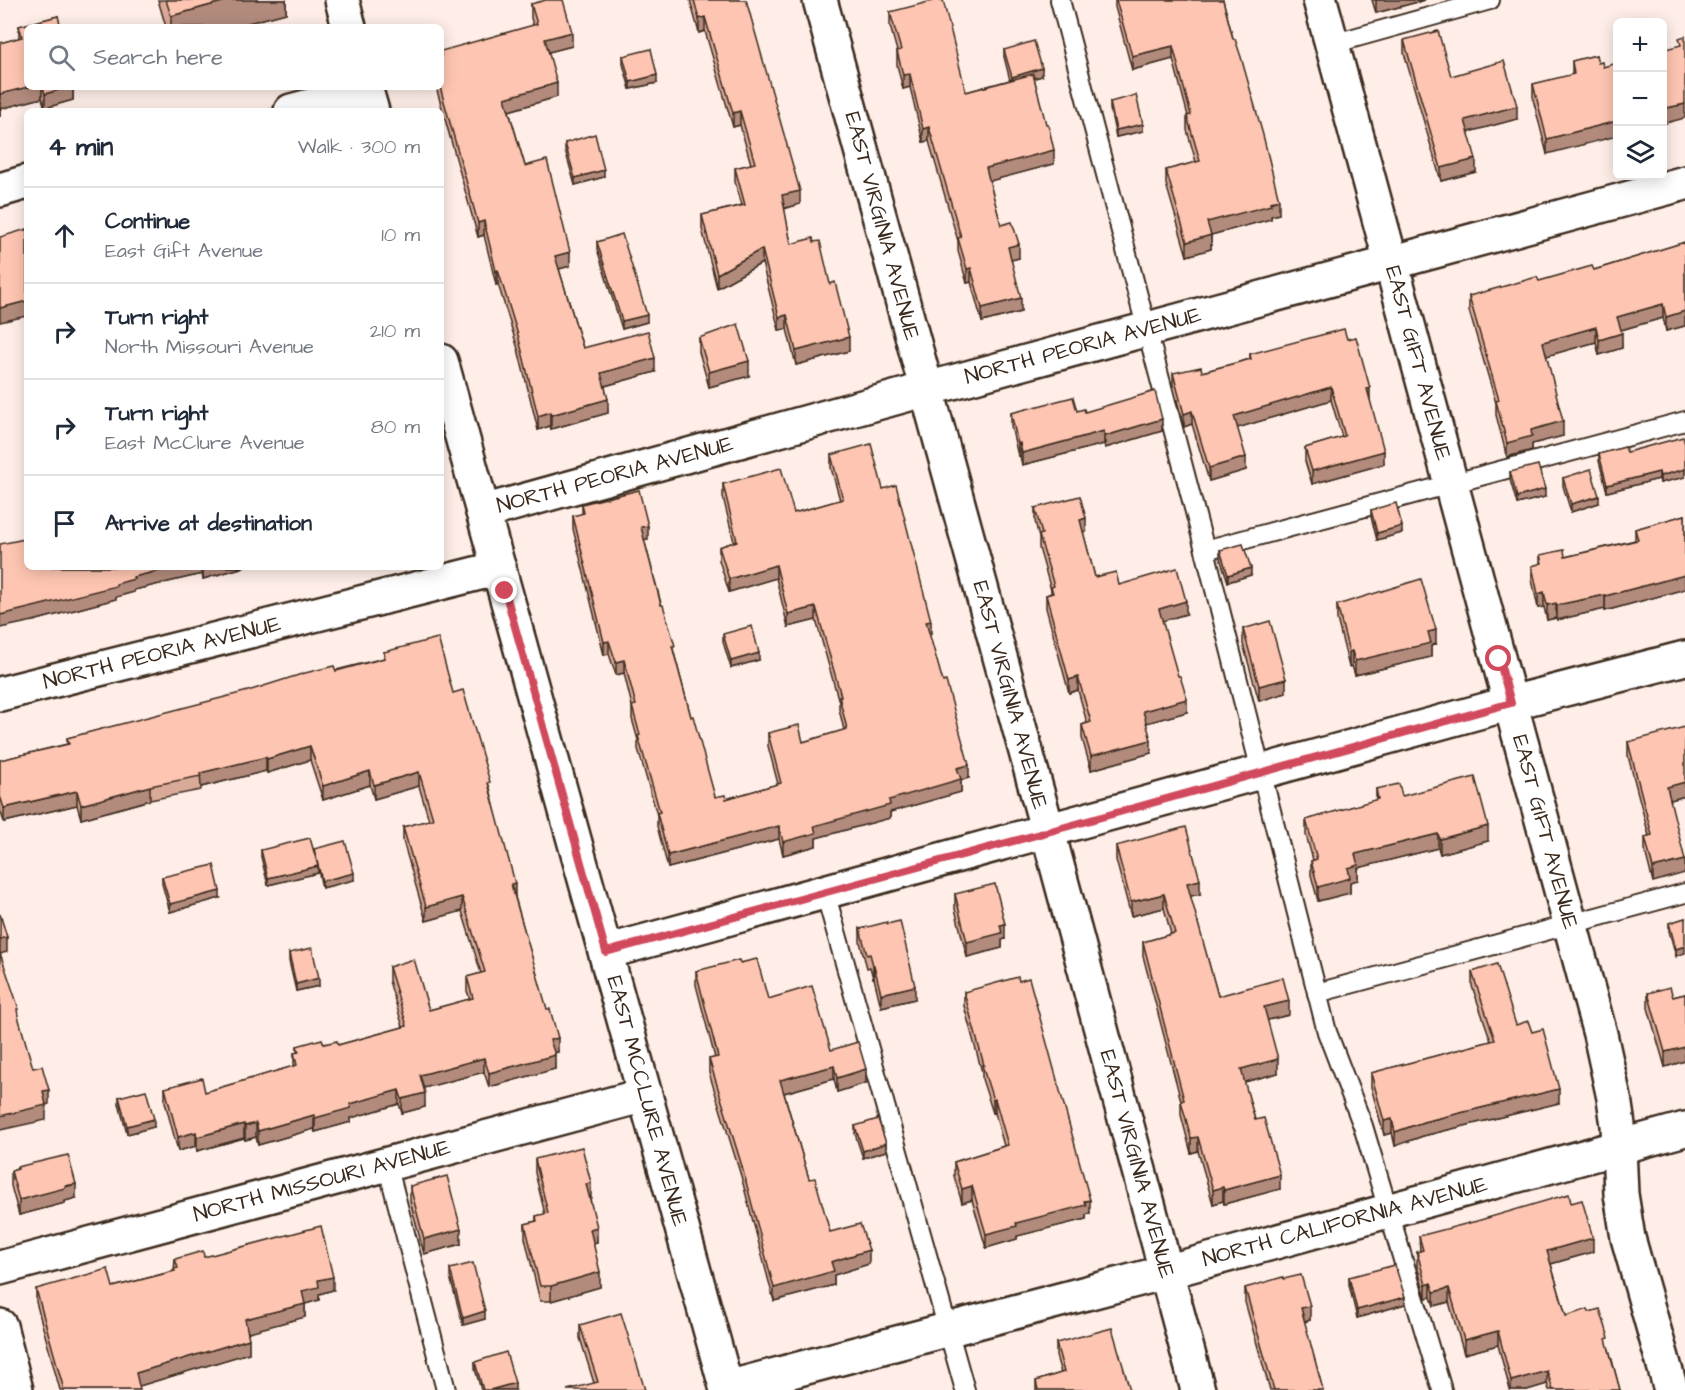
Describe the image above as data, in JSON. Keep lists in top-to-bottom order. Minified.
{"streets":{"street":["EAST VIRGINIA AVENUE","NORTH PEORIA AVENUE","EAST GIFT AVENUE","EAST MCCLURE AVENUE","NORTH MISSOURI AVENUE","NORTH CALIFORNIA AVENUE"]},"crossings":[["EAST VIRGINIA AVENUE","NORTH PEORIA AVENUE"],["EAST VIRGINIA AVENUE","NORTH CALIFORNIA AVENUE"],["NORTH PEORIA AVENUE","EAST GIFT AVENUE"],["NORTH PEORIA AVENUE","EAST MCCLURE AVENUE"],["EAST GIFT AVENUE","NORTH CALIFORNIA AVENUE"],["EAST MCCLURE AVENUE","NORTH MISSOURI AVENUE"],["EAST MCCLURE AVENUE","NORTH CALIFORNIA AVENUE"]],"page":{"map_buttons":["+","−"],"search":"Search here","heading":["4 min","Walk · 300 m"],"list":[["Continue","East Gift Avenue","10 m"],["Turn right","North Missouri Avenue","210 m"],["Turn right","East McClure Avenue","80 m"],"Arrive at destination"]}}
